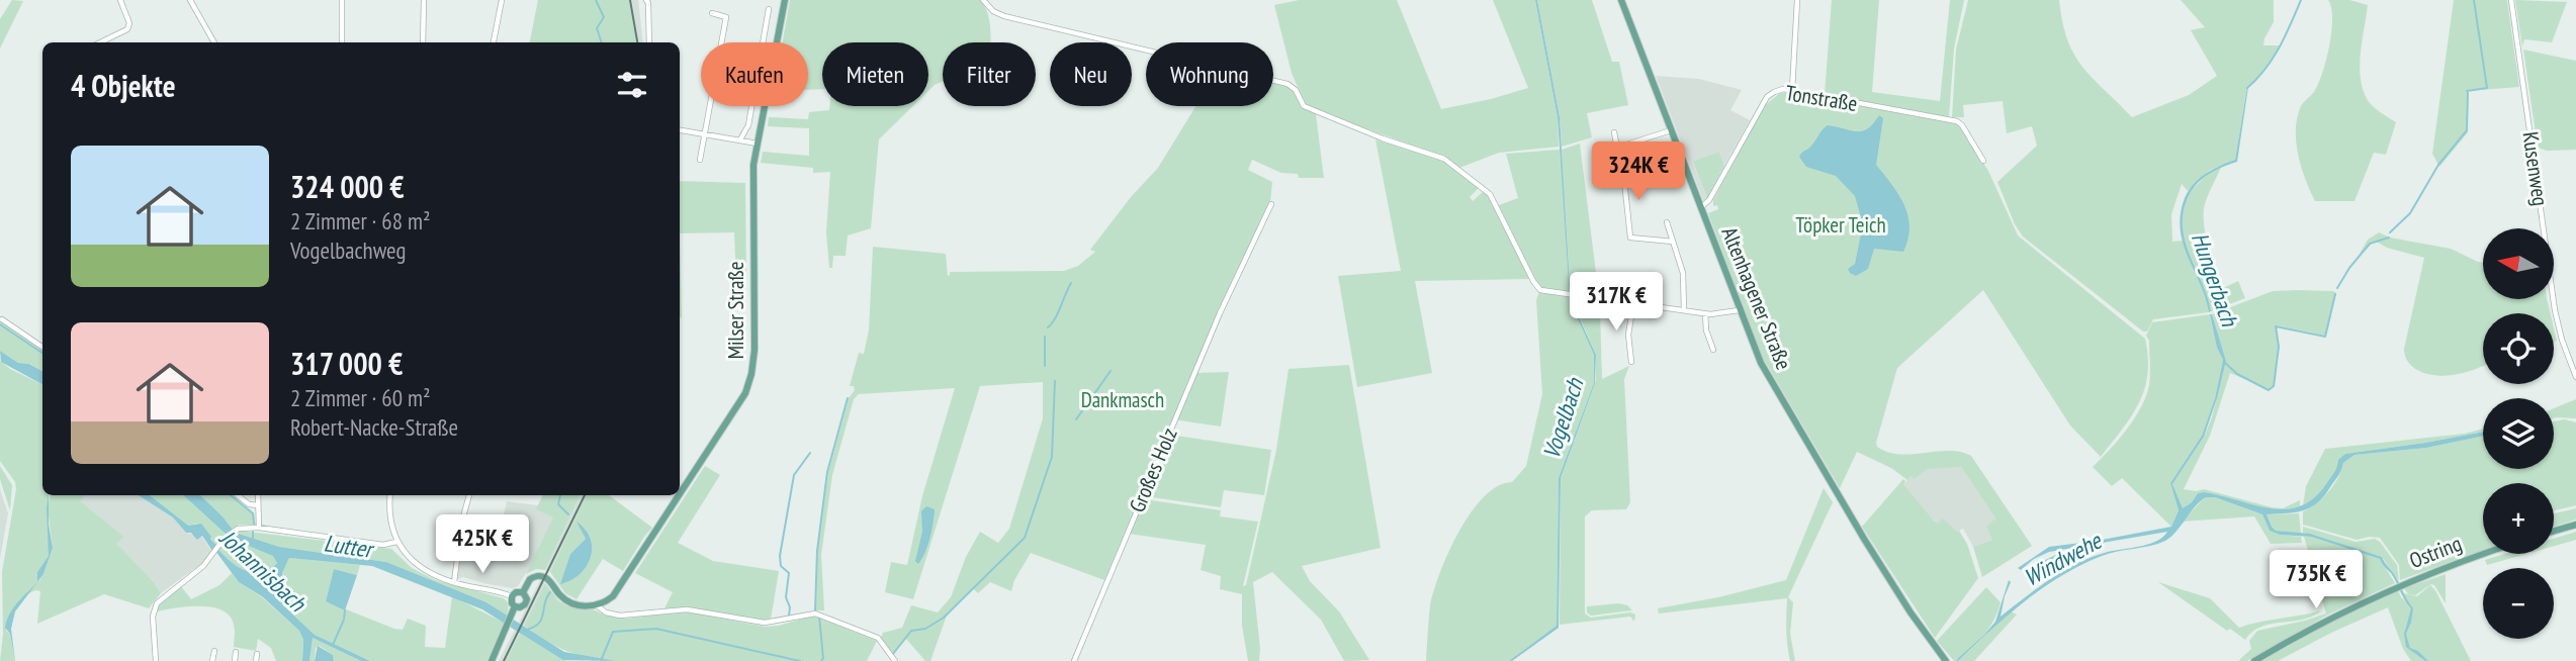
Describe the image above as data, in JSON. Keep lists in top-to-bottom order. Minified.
{"streets":{"main road":["Altenhagener Straße","Milser Straße","Ostring"],"street":["Tonstraße","Kusenweg","Großes Holz"]},"crossings":[["Tonstraße","Altenhagener Straße"]],"water":["Hungerbach","Vogelbach","Lutter","Windwehe","Johannisbach"],"parks":["Töpker Teich","Dankmasch"],"north":"left","page":{"chip":["Kaufen","Mieten","Filter","Neu","Wohnung"],"heading":"4 Objekte","list":[{"name":"324 000 €","note":"2 Zimmer · 68 m² · Vogelbachweg"},{"name":"317 000 €","note":"2 Zimmer · 60 m² · Robert-Nacke-Straße"}],"price":["324K €","317K €","425K €","735K €"],"map_buttons":["+","−"]}}
